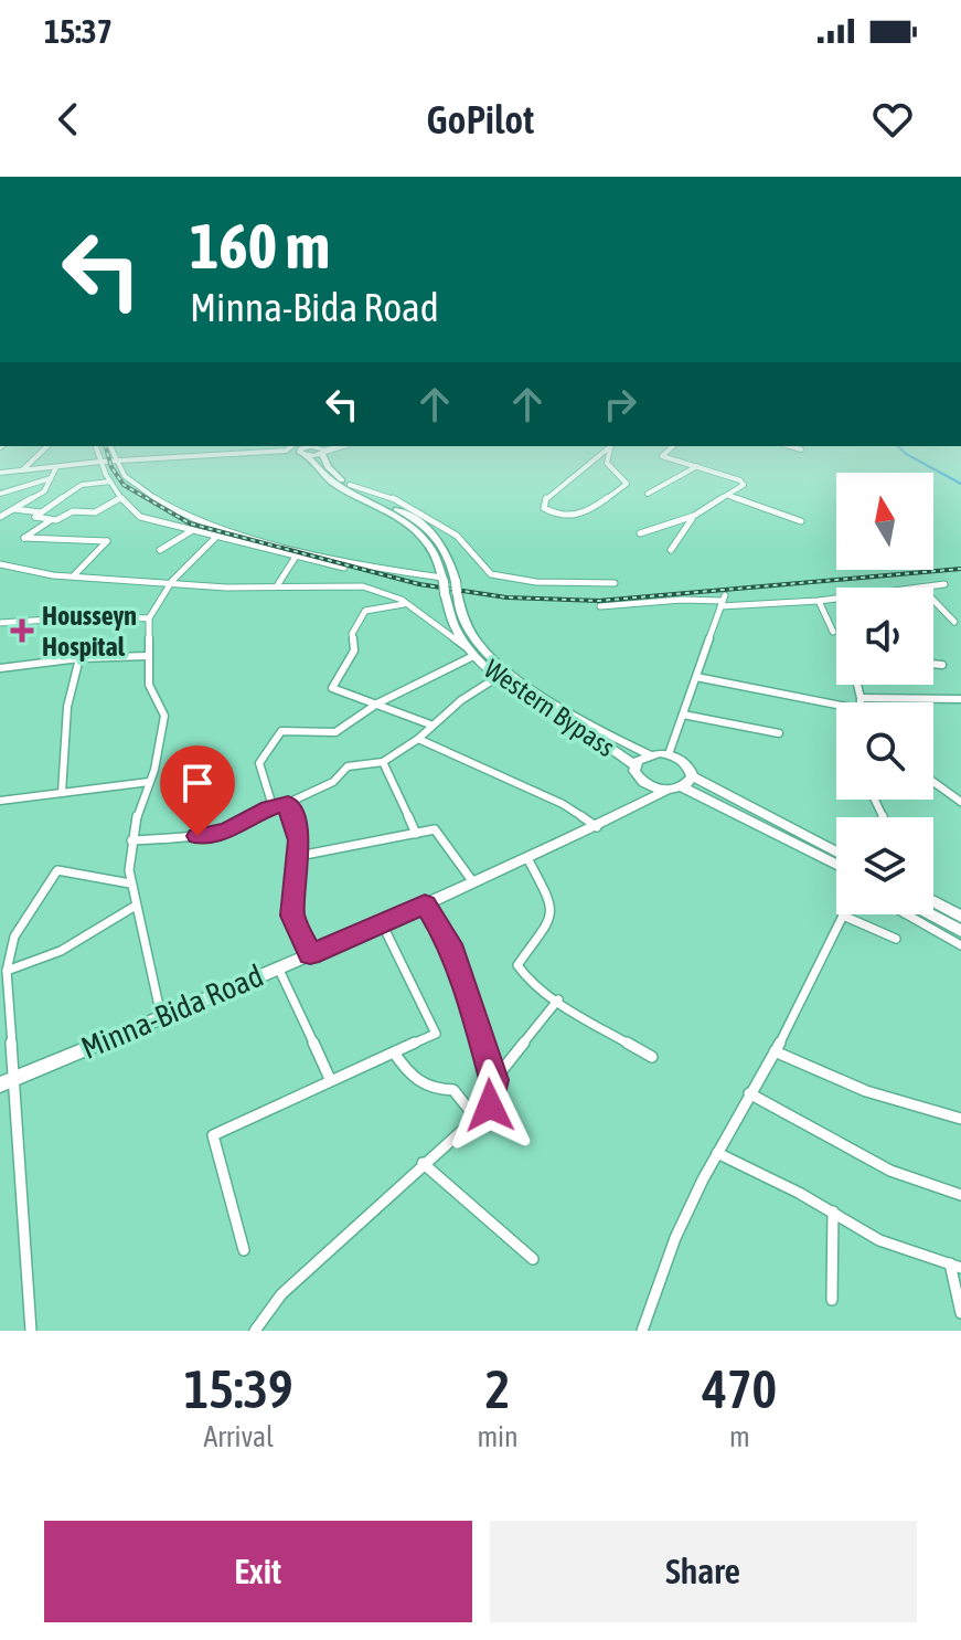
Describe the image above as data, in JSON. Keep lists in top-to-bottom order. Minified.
{"streets":{"main road":["Western Bypass","Minna-Bida Road"]},"crossings":[["Western Bypass","Minna-Bida Road"]],"places":{"health":["Housseyn Hospital"]},"north":"top","page":{"status":"15:37","header":"GoPilot","turn":["160 m","Minna-Bida Road"],"eta":["15:39","Arrival","2","min","470","m"],"buttons":["Exit","Share"]}}
